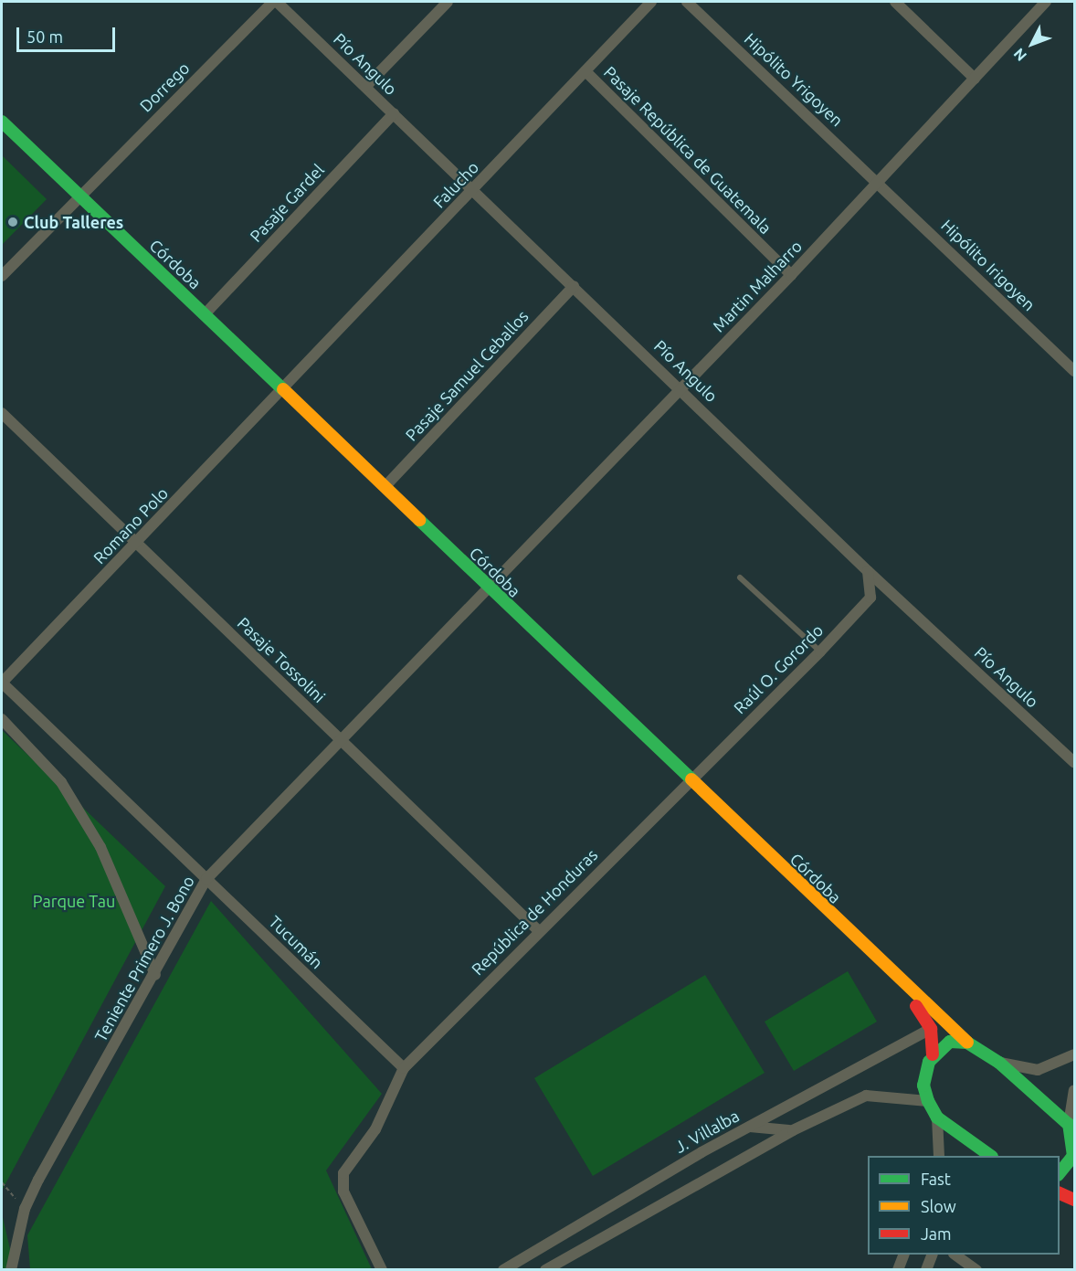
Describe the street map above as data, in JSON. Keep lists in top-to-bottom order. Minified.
{"streets":{"street":["Pío Angulo","Hipólito Yrigoyen","Dorrego","Pasaje República de Guatemala","Falucho","Pasaje Gardel","Córdoba","Hipólito Irigoyen","Martin Malharro","Pasaje Samuel Ceballos","Romano Polo","Pasaje Tossolini","Raúl O. Gorordo","República de Honduras","Tucumán","Teniente Primero J. Bono","J. Villalba"]},"crossings":[["Pío Angulo","Dorrego"],["Pío Angulo","Falucho"],["Pío Angulo","Pasaje Gardel"],["Pío Angulo","Martin Malharro"],["Pío Angulo","Pasaje Samuel Ceballos"],["Pío Angulo","Raúl O. Gorordo"],["Hipólito Yrigoyen","Hipólito Irigoyen"],["Hipólito Yrigoyen","Martin Malharro"],["Dorrego","Córdoba"],["Pasaje República de Guatemala","Falucho"],["Pasaje República de Guatemala","Martin Malharro"],["Falucho","Córdoba"],["Falucho","Romano Polo"],["Pasaje Gardel","Córdoba"],["Córdoba","Martin Malharro"],["Córdoba","Pasaje Samuel Ceballos"],["Córdoba","Romano Polo"],["Córdoba","Raúl O. Gorordo"],["Córdoba","República de Honduras"],["Córdoba","Teniente Primero J. Bono"],["Córdoba","J. Villalba"],["Hipólito Irigoyen","Martin Malharro"],["Martin Malharro","Teniente Primero J. Bono"],["Romano Polo","Pasaje Tossolini"],["Romano Polo","Tucumán"],["Pasaje Tossolini","República de Honduras"],["Pasaje Tossolini","Teniente Primero J. Bono"],["Raúl O. Gorordo","República de Honduras"],["República de Honduras","Tucumán"],["Tucumán","Teniente Primero J. Bono"]],"parks":["Parque Tau"],"places":["Club Talleres"],"legend":["Fast","Slow","Jam"],"scale_bar":"50 m","north":"bottom left"}
